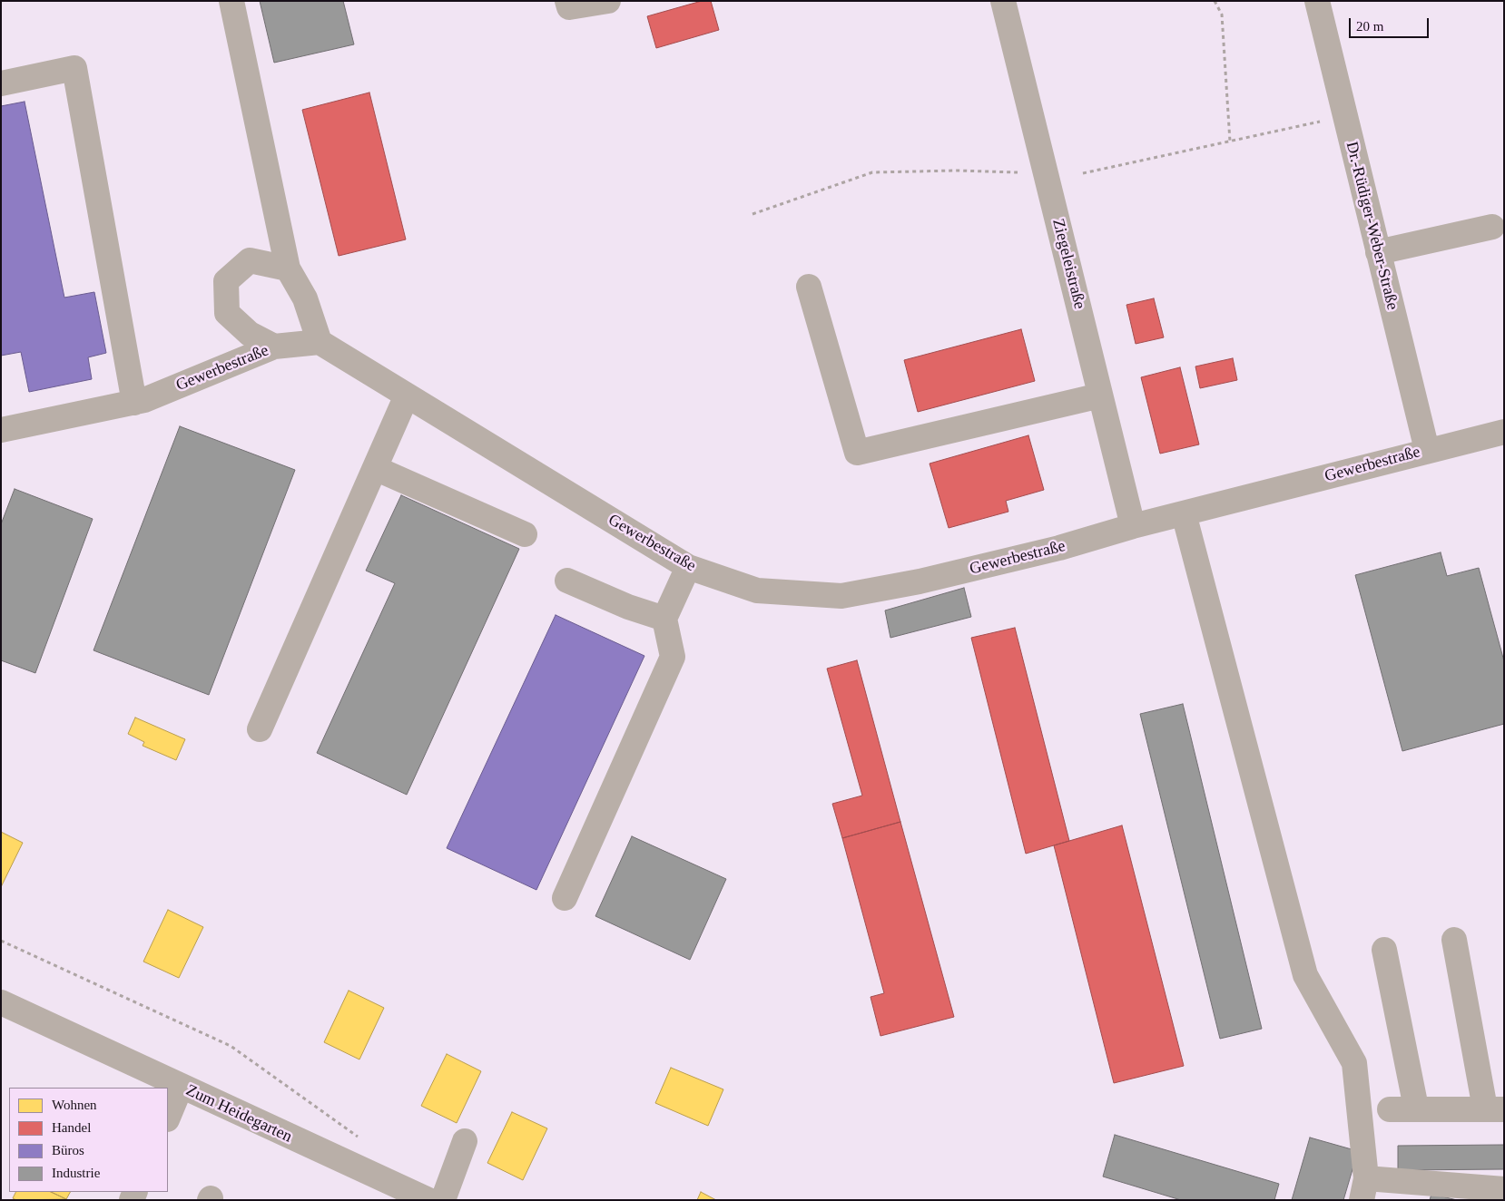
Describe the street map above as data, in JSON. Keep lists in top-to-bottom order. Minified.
{"streets":{"street":["Dr.-Rüdiger-Weber-Straße","Ziegeleistraße","Gewerbestraße","Zum Heidegarten"]},"crossings":[["Dr.-Rüdiger-Weber-Straße","Gewerbestraße"],["Ziegeleistraße","Gewerbestraße"]],"legend":["Wohnen","Handel","Büros","Industrie"],"scale_bar":"20 m"}
